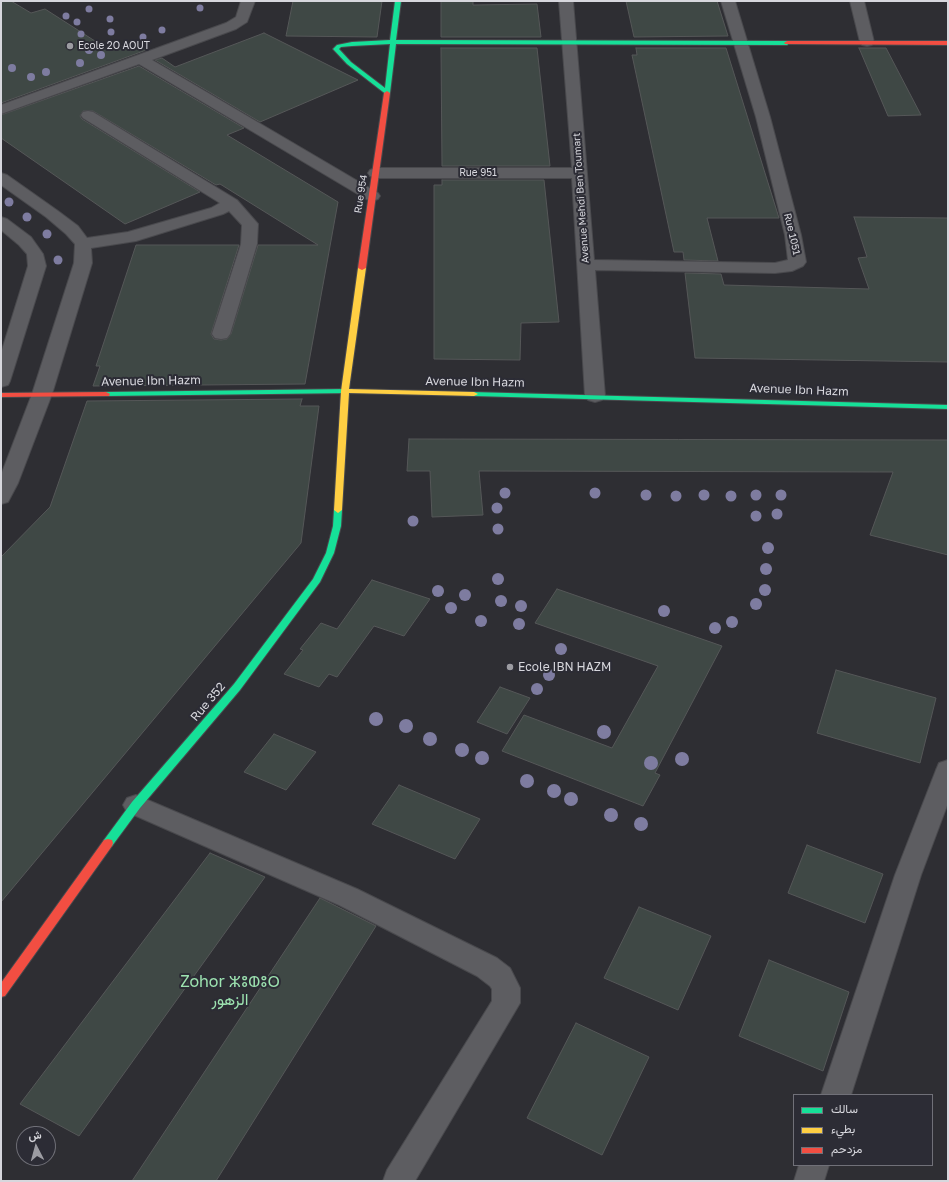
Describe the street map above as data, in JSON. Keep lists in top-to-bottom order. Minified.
{"streets":{"street":["Rue 951","Rue 954","Avenue Mehdi Ben Toumart","Rue 1051","Avenue Ibn Hazm","Rue 352"]},"crossings":[["Rue 951","Rue 954"],["Rue 951","Avenue Mehdi Ben Toumart"],["Rue 954","Avenue Ibn Hazm"],["Rue 954","Rue 352"],["Avenue Mehdi Ben Toumart","Rue 1051"],["Avenue Mehdi Ben Toumart","Avenue Ibn Hazm"],["Avenue Ibn Hazm","Rue 352"]],"districts":["Zohor ⵣⵓⵀⵓⵔ الزهور"],"places":["Ecole 2O AOUT","Ecole IBN HAZM"],"legend":["سالك","بطيء","مزدحم"],"north":"top"}
